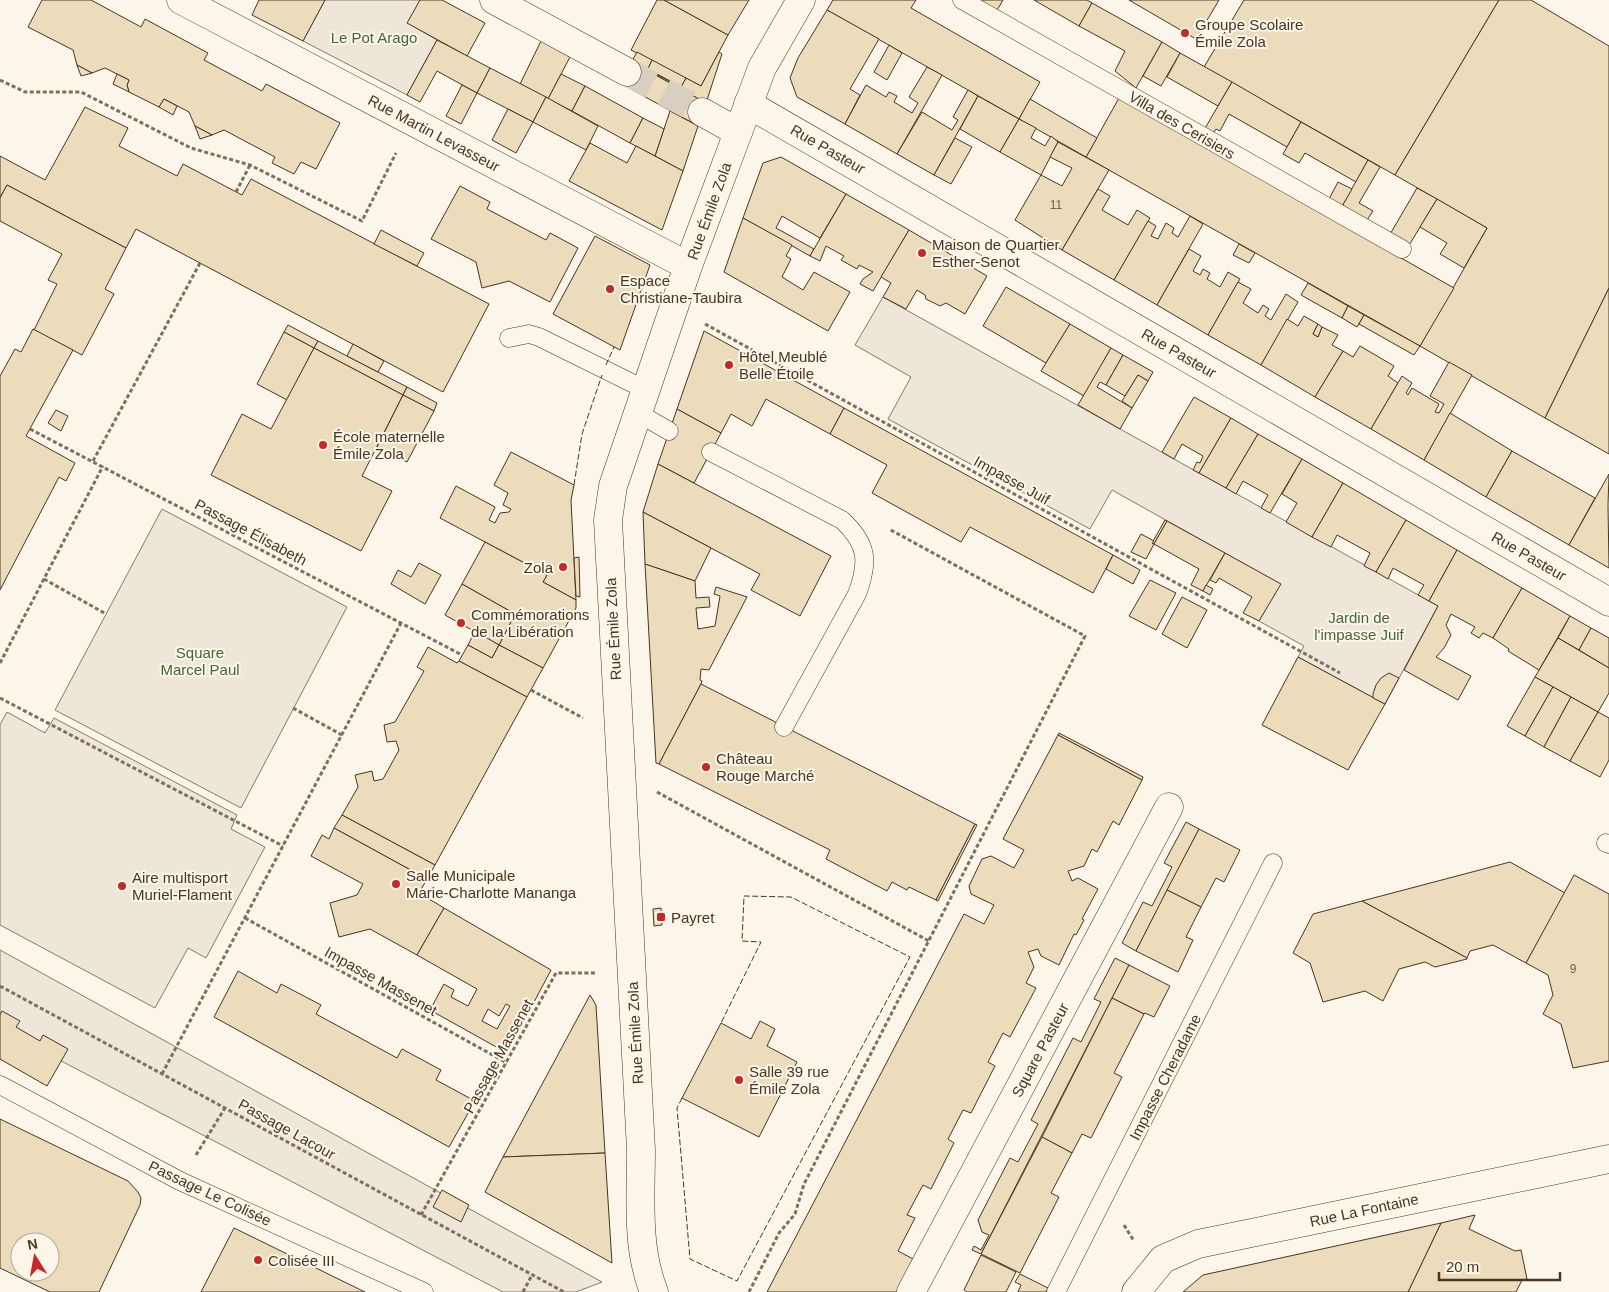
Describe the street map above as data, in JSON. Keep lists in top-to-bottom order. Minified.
{"streets":{"street":["Rue Martin Levasseur","Rue Pasteur","Rue Émile Zola","Square Pasteur","Rue La Fontaine"],"lane":["Villa des Cerisiers","Impasse Cheradame","Passage Le Colisée"],"path":["Impasse Juif","Passage Élisabeth","Impasse Massenet","Passage Massenet","Passage Lacour"]},"crossings":[["Rue Martin Levasseur","Rue Émile Zola"],["Rue Pasteur","Rue Émile Zola"],["Rue Émile Zola","Impasse Juif"],["Rue Émile Zola","Passage Massenet"],["Impasse Massenet","Passage Massenet"],["Passage Massenet","Passage Lacour"]],"parks":["Le Pot Arago","Jardin de l'impasse Juif","Square Marcel Paul"],"places":{"other":["Groupe Scolaire Émile Zola","Maison de Quartier Esther-Senot","Espace Christiane-Taubira","Hôtel Meublé Belle Étoile","École maternelle Émile Zola","Zola","Commémorations de la Libération","Château Rouge Marché","Salle Municipale Marie-Charlotte Mananga","Aire multisport Muriel-Flament","Salle 39 rue Émile Zola","Colisée III"],"transit":["Payret"]},"house_numbers":["11","9"],"scale_bar":"20 m","north":"top"}
